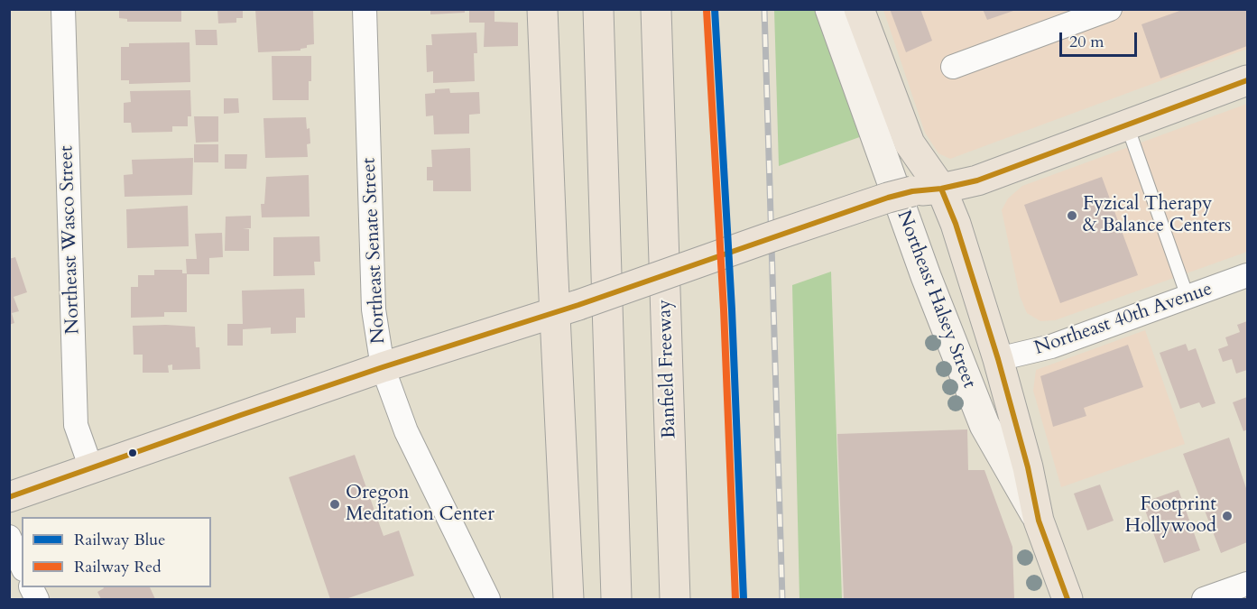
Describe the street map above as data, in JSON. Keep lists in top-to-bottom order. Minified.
{"streets":{"main road":["Northeast Halsey Street","Banfield Freeway"],"street":["Northeast Wasco Street","Northeast Senate Street","Northeast 40th Avenue"]},"crossings":[["Northeast Halsey Street","Northeast 40th Avenue"]],"places":["Fyzical Therapy & Balance Centers","Oregon Meditation Center","Footprint Hollywood"],"lines":["rail line Blue","rail line Red"],"legend":["Railway Blue","Railway Red"],"scale_bar":"20 m"}
